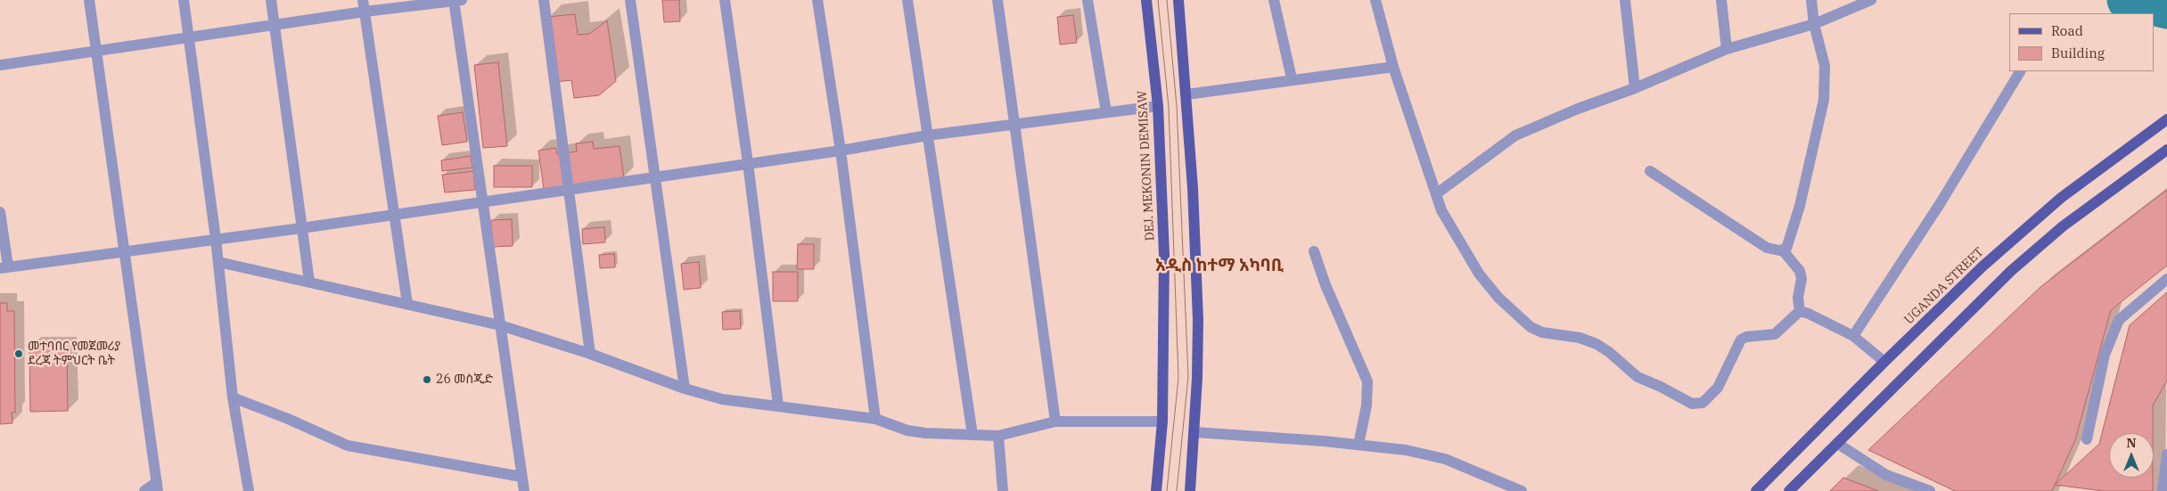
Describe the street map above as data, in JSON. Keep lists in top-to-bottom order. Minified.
{"streets":{"main road":["DEJ. MEKONIN DEMISAW","UGANDA STREET"]},"districts":["አዲስ ከተማ አካባቢ"],"places":["መተባበር የመጀመሪያ ደረጃ ትምህርት ቤት","26 መስጂድ"],"legend":["Road","Building"],"north":"top"}
